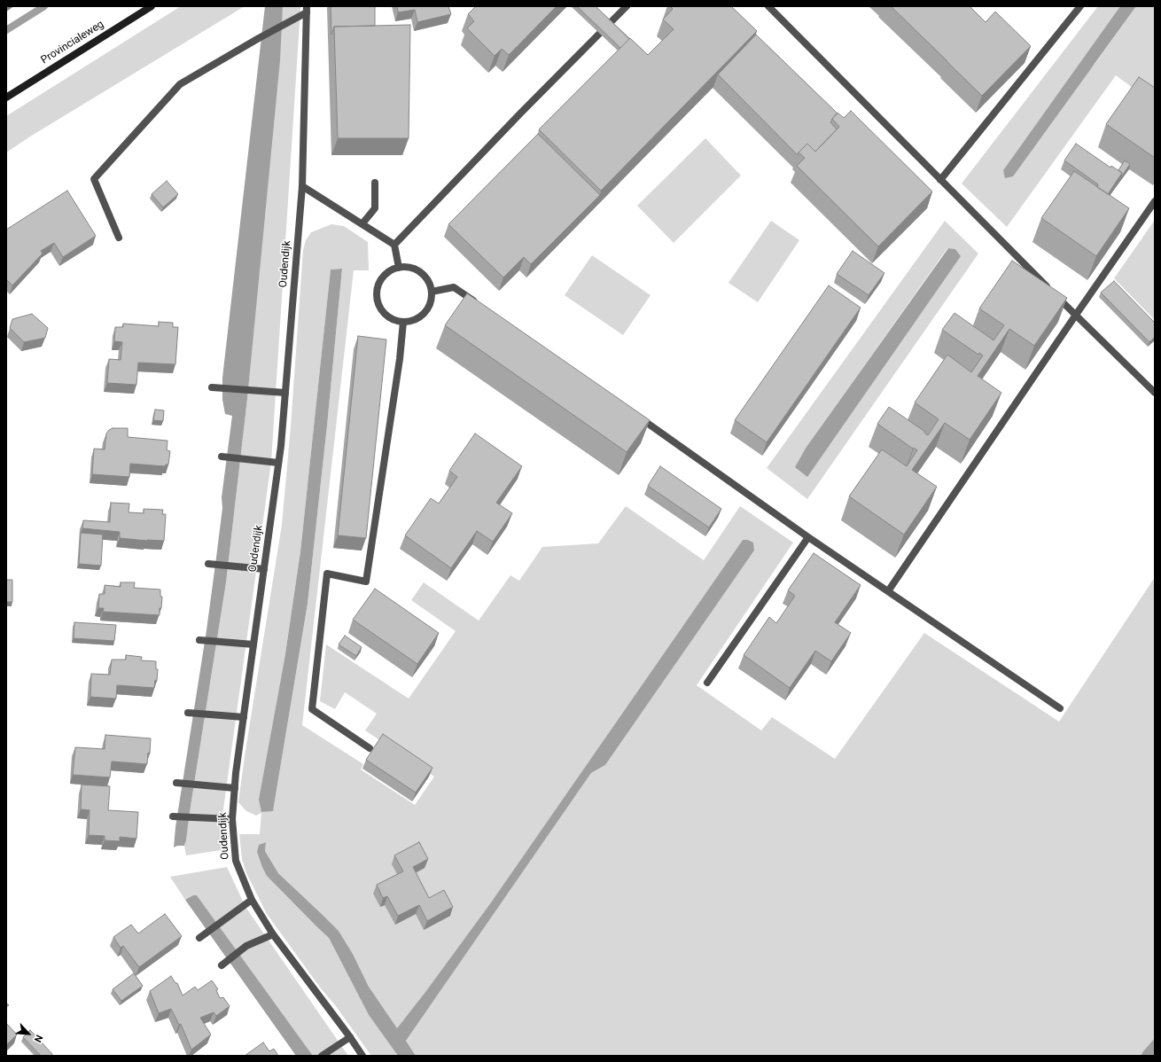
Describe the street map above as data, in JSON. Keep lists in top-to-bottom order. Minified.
{"streets":{"main road":["Provincialeweg"],"street":["Oudendijk"]},"north":"bottom right"}
